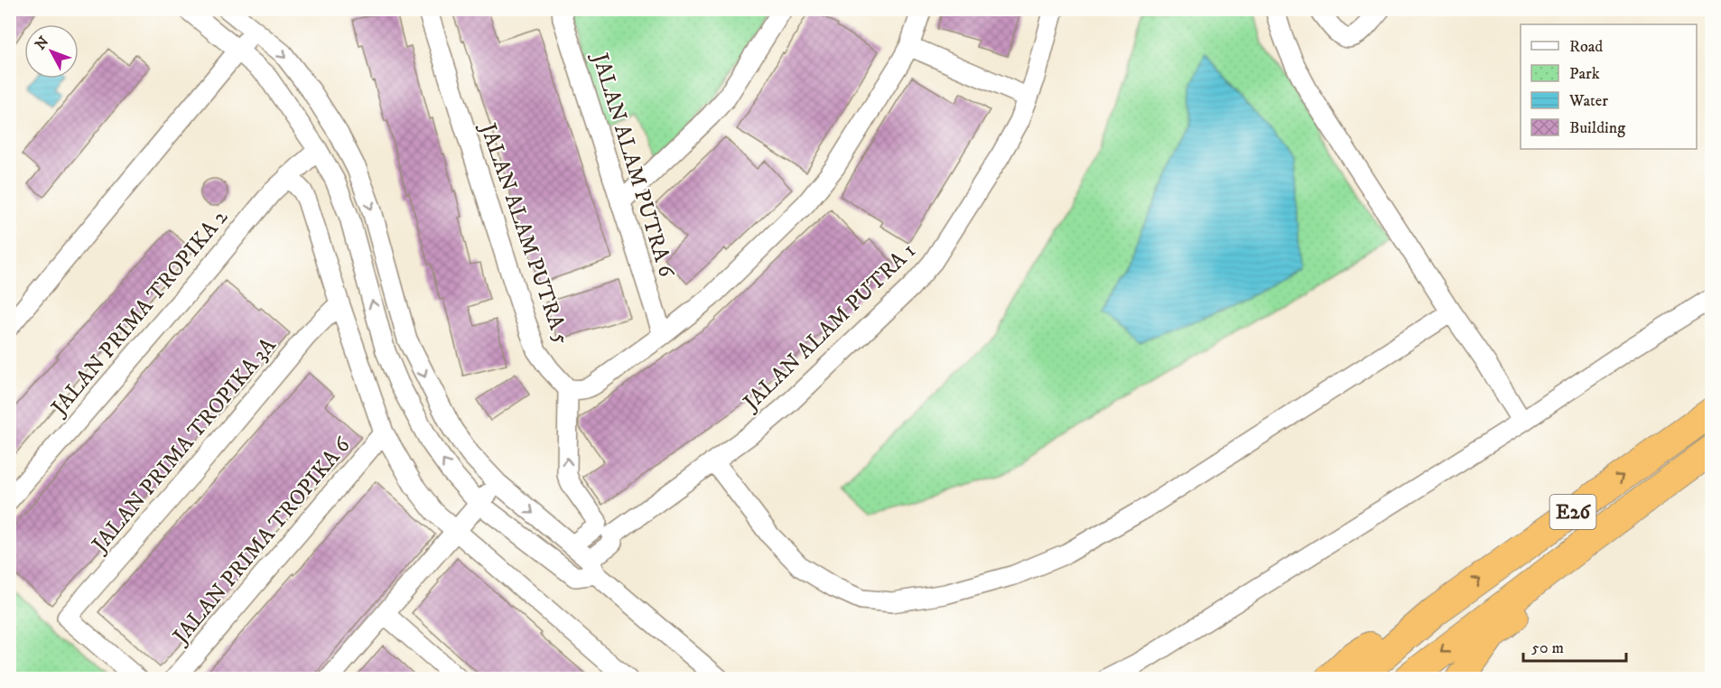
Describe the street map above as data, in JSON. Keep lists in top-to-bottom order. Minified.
{"streets":{"highway":["E26"],"street":["JALAN ALAM PUTRA 6","JALAN ALAM PUTRA 5","JALAN PRIMA TROPIKA 2","JALAN ALAM PUTRA 1","JALAN PRIMA TROPIKA 3A","JALAN PRIMA TROPIKA 6"]},"legend":["Road","Park","Water","Building"],"scale_bar":"50 m","north":"top left"}
